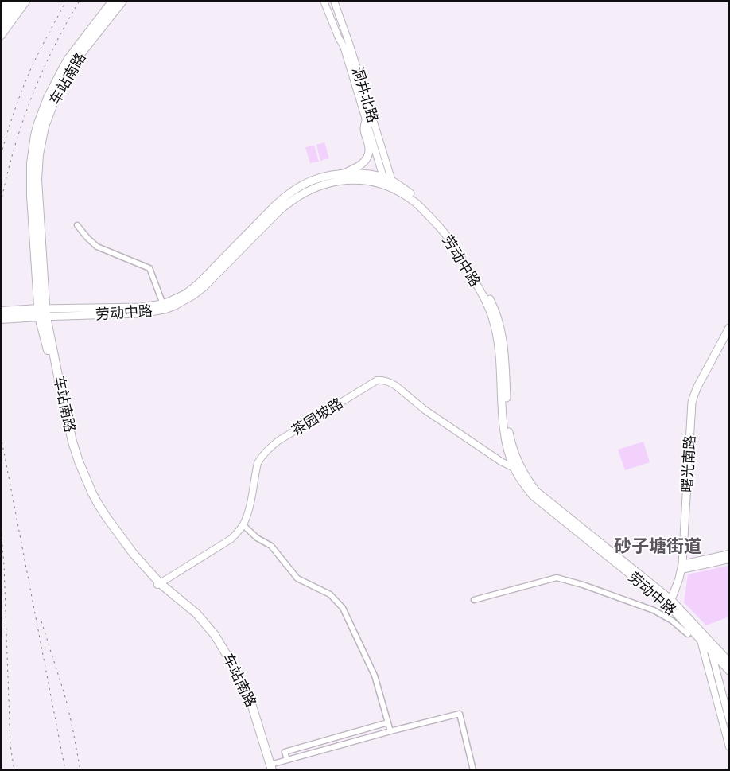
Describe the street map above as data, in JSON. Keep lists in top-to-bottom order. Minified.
{"streets":{"main road":["车站南路","劳动中路","曙光南路"],"street":["洞井北路","茶园坡路"]},"crossings":[["车站南路","劳动中路"],["车站南路","茶园坡路"],["洞井北路","劳动中路"],["劳动中路","茶园坡路"],["劳动中路","曙光南路"]],"districts":["砂子塘街道"]}
